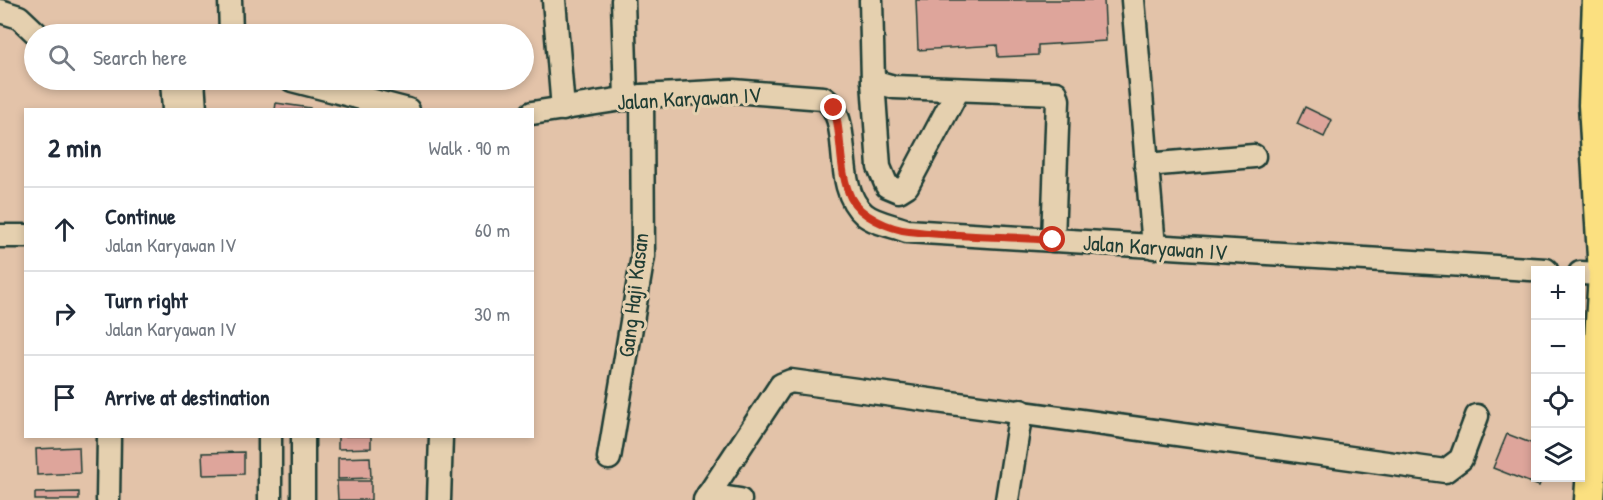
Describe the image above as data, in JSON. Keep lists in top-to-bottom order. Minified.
{"streets":{"street":["Jalan Karyawan IV","Gang Haji Kasan"]},"crossings":[["Jalan Karyawan IV","Gang Haji Kasan"]],"page":{"search":"Search here","heading":["2 min","Walk · 90 m"],"list":[["Continue","Jalan Karyawan IV","60 m"],["Turn right","Jalan Karyawan IV","30 m"],"Arrive at destination"],"map_buttons":["+","−"]}}
